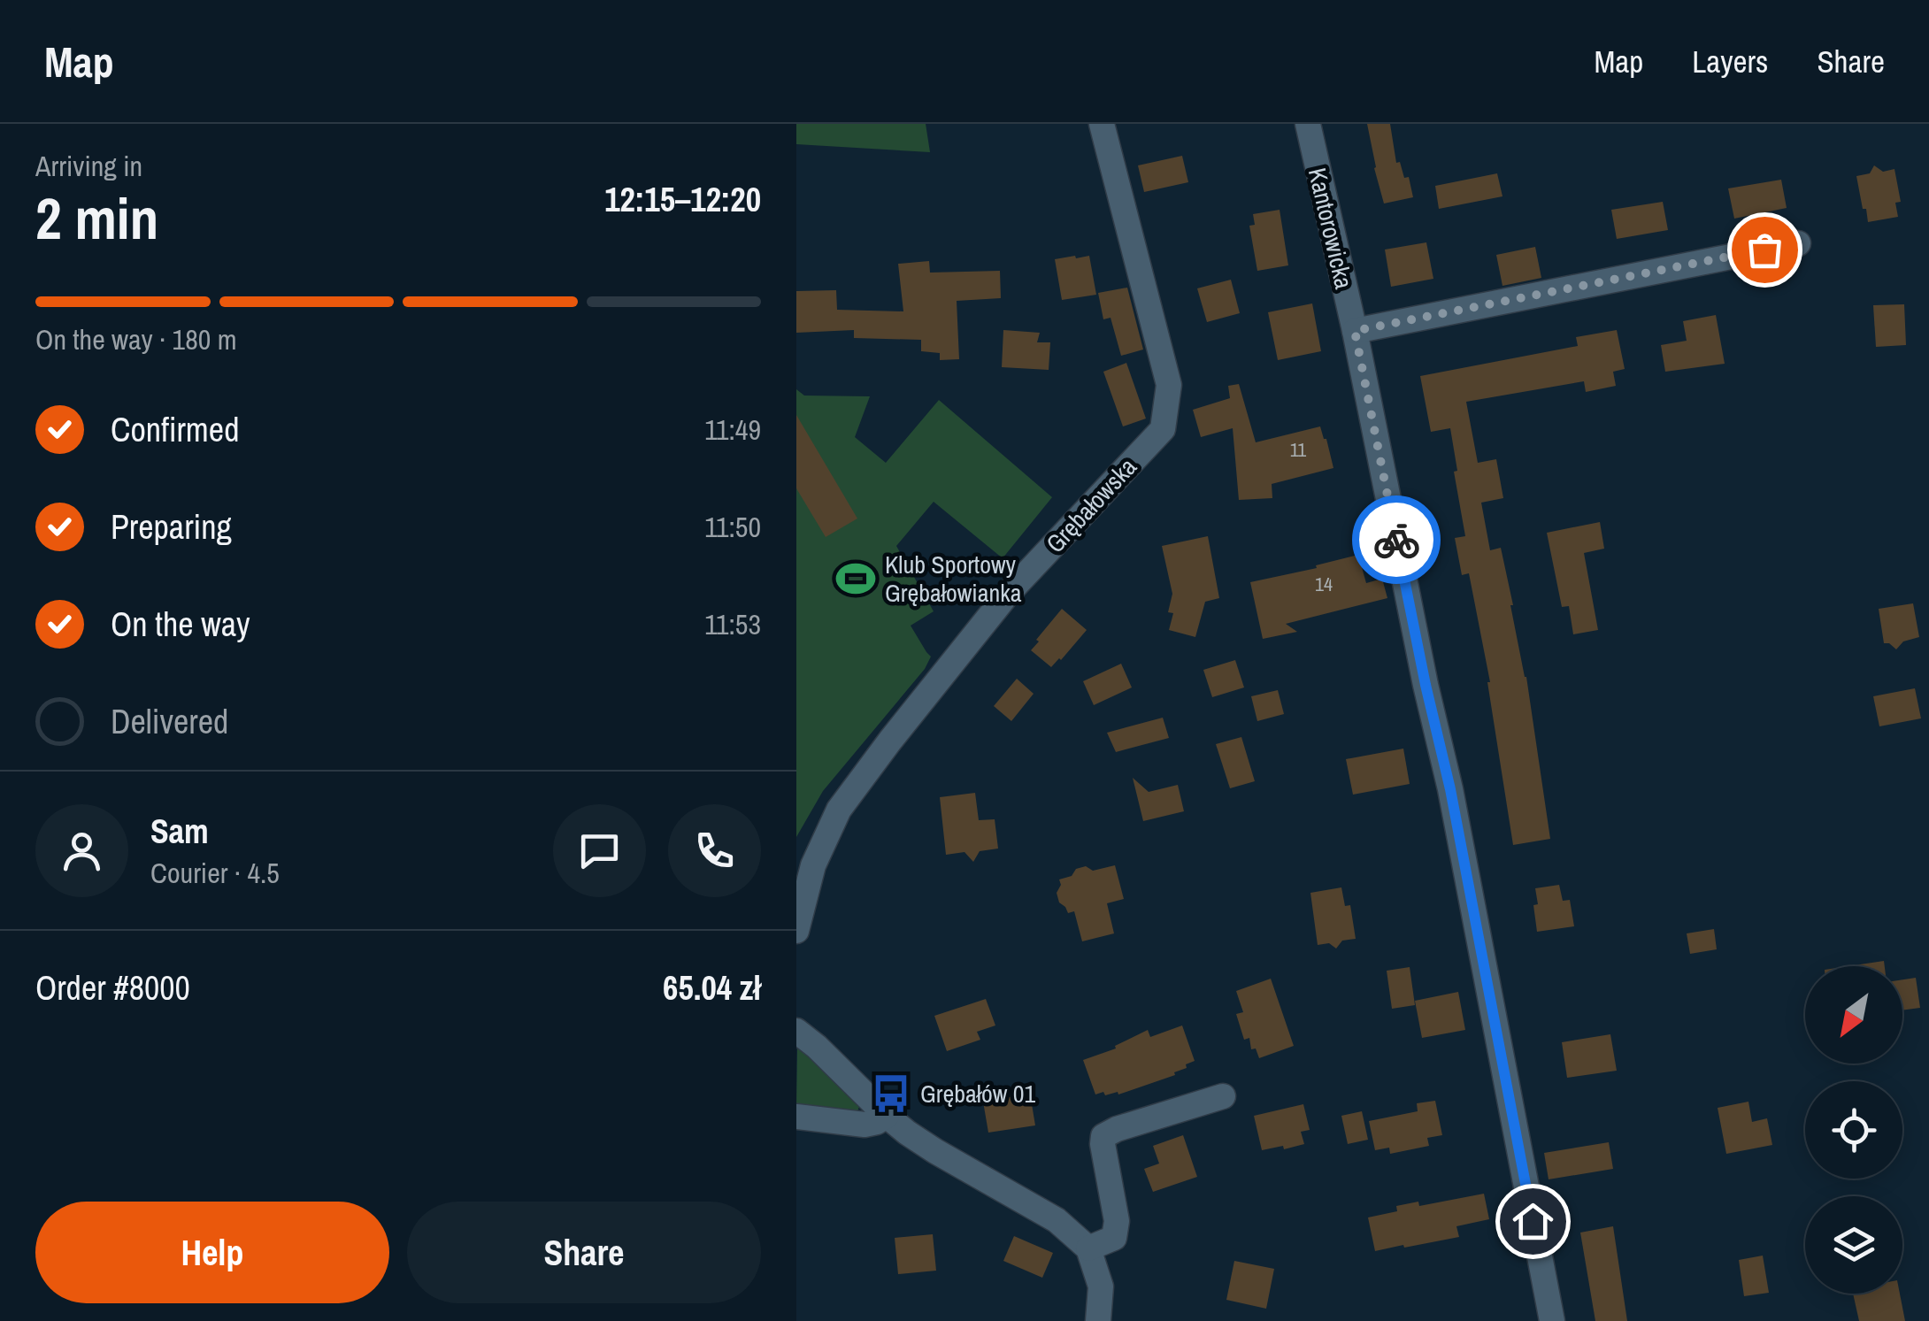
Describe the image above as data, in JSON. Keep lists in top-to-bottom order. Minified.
{"streets":{"street":["Kantorowicka","Grębałowska"]},"places":{"sports":["Klub Sportowy Grębałowianka"],"bus stop":["Grębałów 01"]},"house_numbers":["11","14"],"north":"bottom left","page":{"header":"Map","nav":["Map","Layers","Share"],"heading":["2 min","Arriving in","12:15–12:20"],"panel":["Sam","Courier · 4.5","Order #8000","65.04 zł"],"bar":"On the way · 180 m","list":[["Confirmed","11:49"],["Preparing","11:50"],["On the way","11:53"],"Delivered"],"buttons":["Help","Share"]}}
